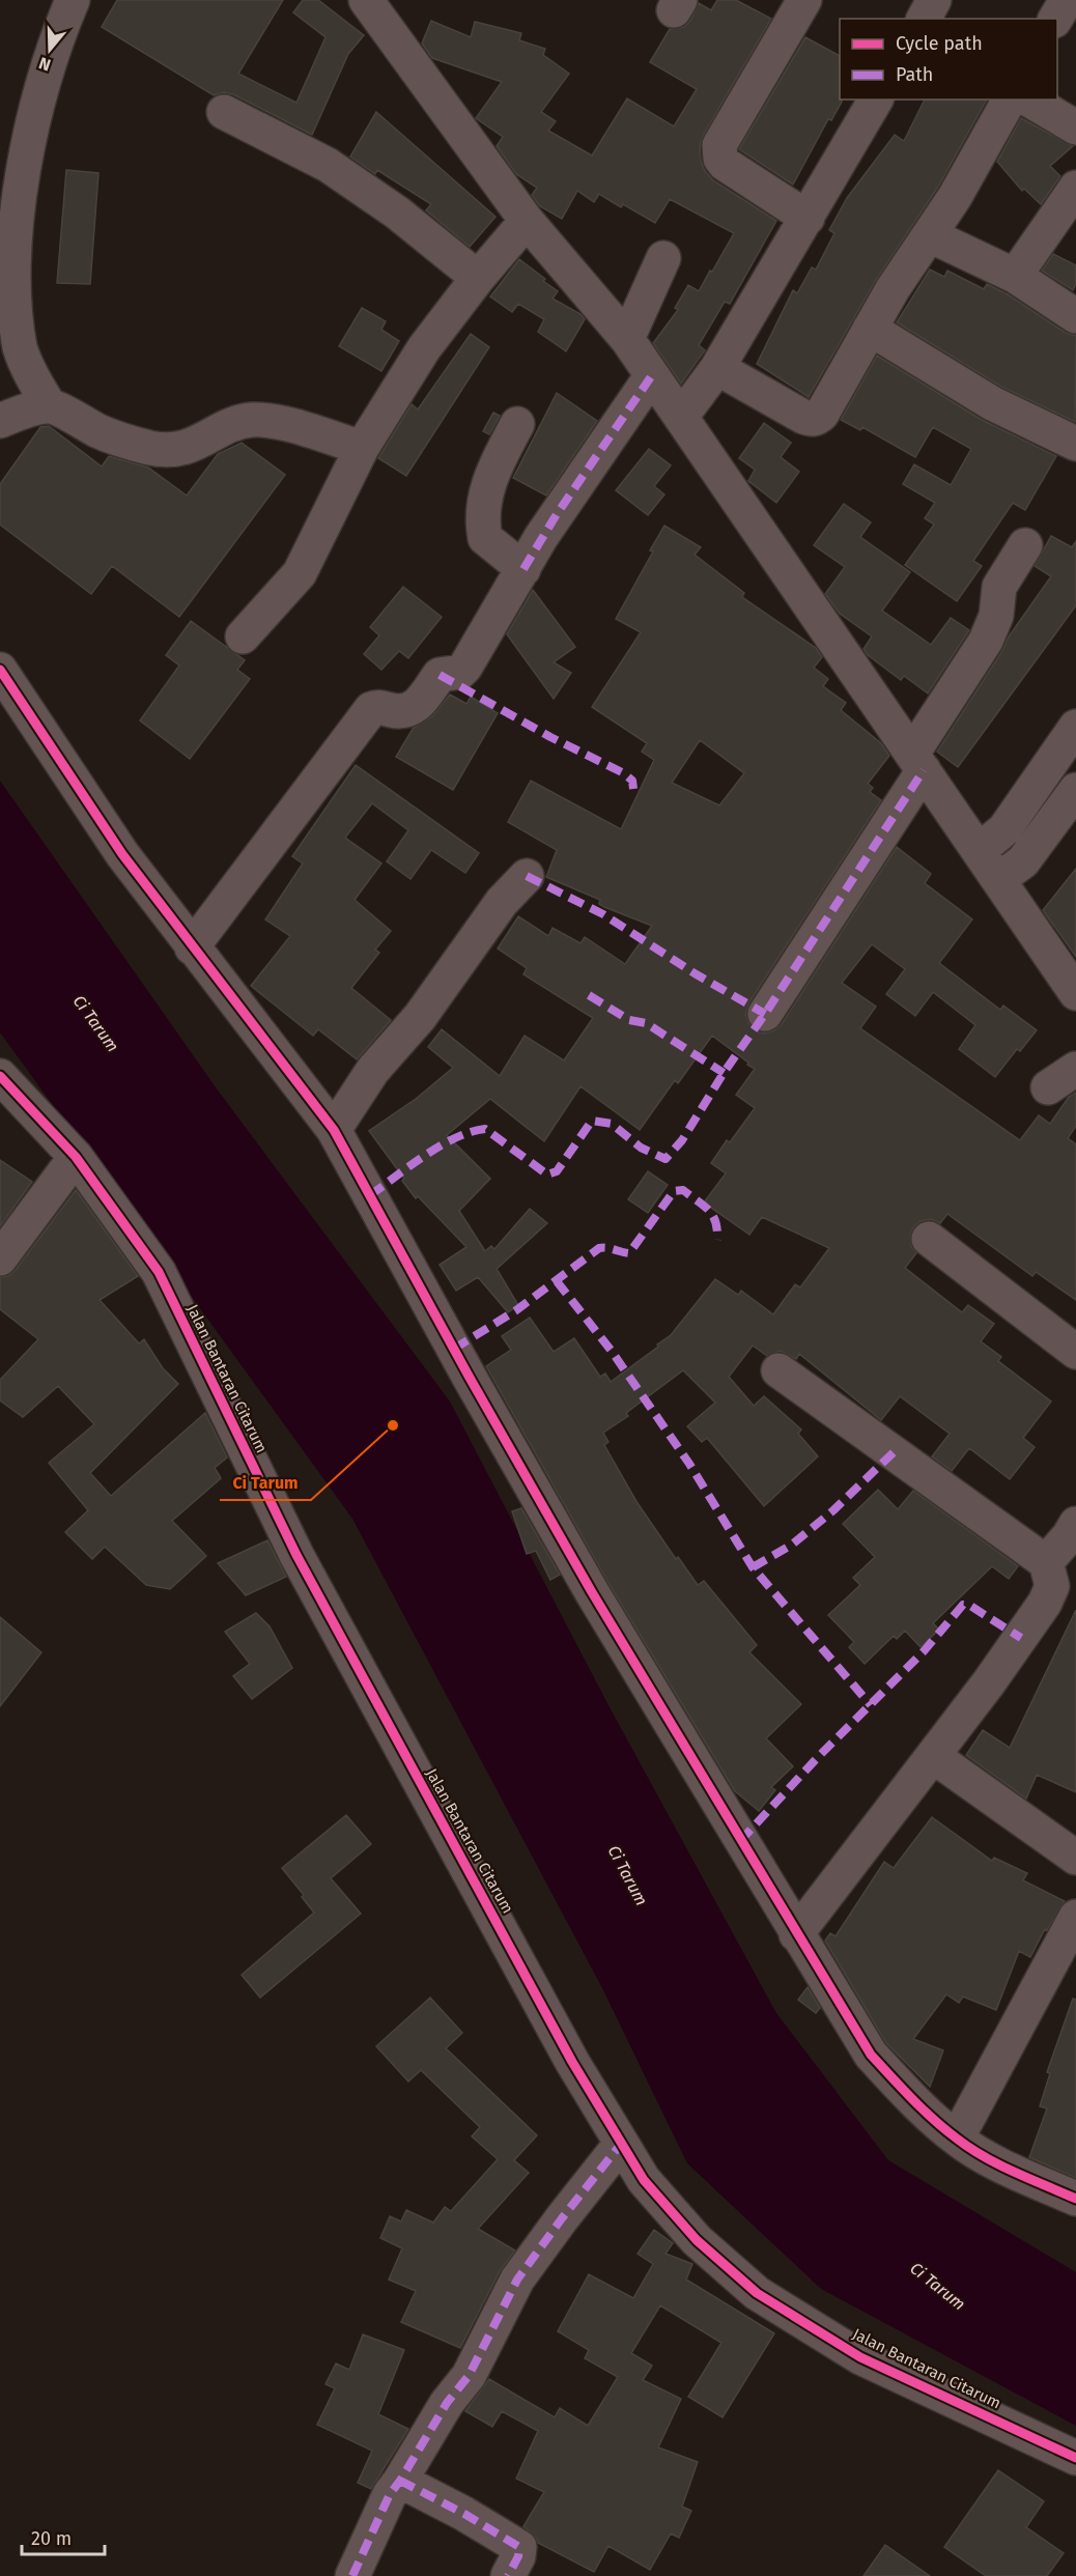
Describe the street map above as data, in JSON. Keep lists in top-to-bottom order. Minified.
{"streets":{"street":["Jalan Bantaran Citarum"]},"water":["Ci Tarum"],"places":["Ci Tarum"],"legend":["Cycle path","Path"],"scale_bar":"20 m","north":"bottom"}
